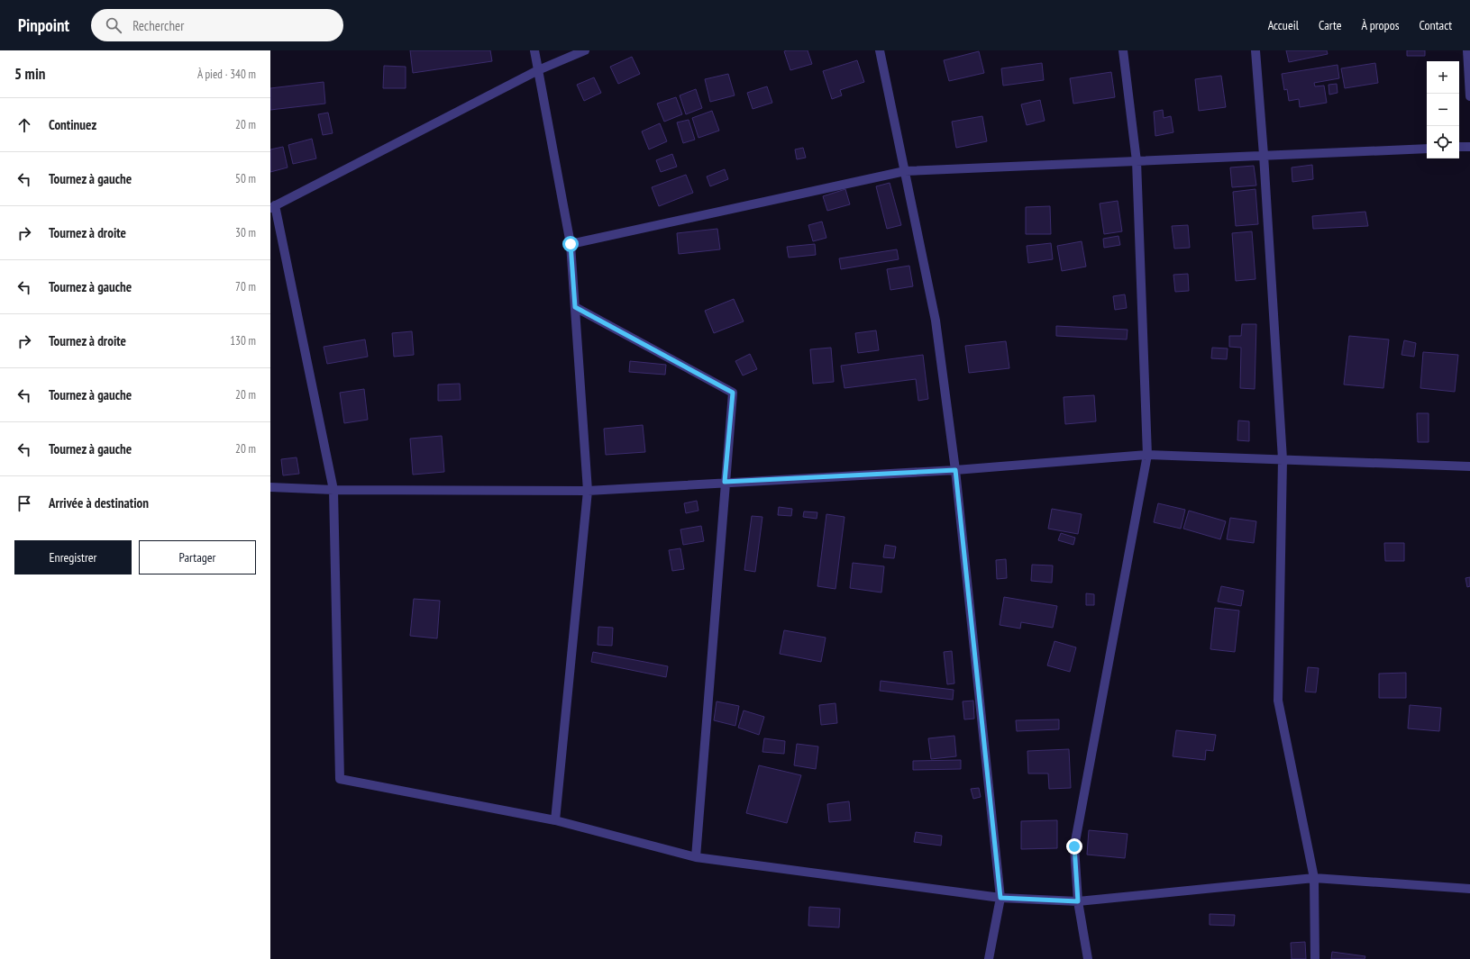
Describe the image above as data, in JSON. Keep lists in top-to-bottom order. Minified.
{"page":{"header":"Pinpoint","search":"Rechercher","nav":["Accueil","Carte","À propos","Contact"],"heading":["5 min","À pied · 340 m"],"map_buttons":["+","−"],"list":[["Continuez","20 m"],["Tournez à gauche","50 m"],["Tournez à droite","30 m"],["Tournez à gauche","70 m"],["Tournez à droite","130 m"],["Tournez à gauche","20 m"],["Tournez à gauche","20 m"],"Arrivée à destination"],"buttons":["Enregistrer","Partager"]}}
